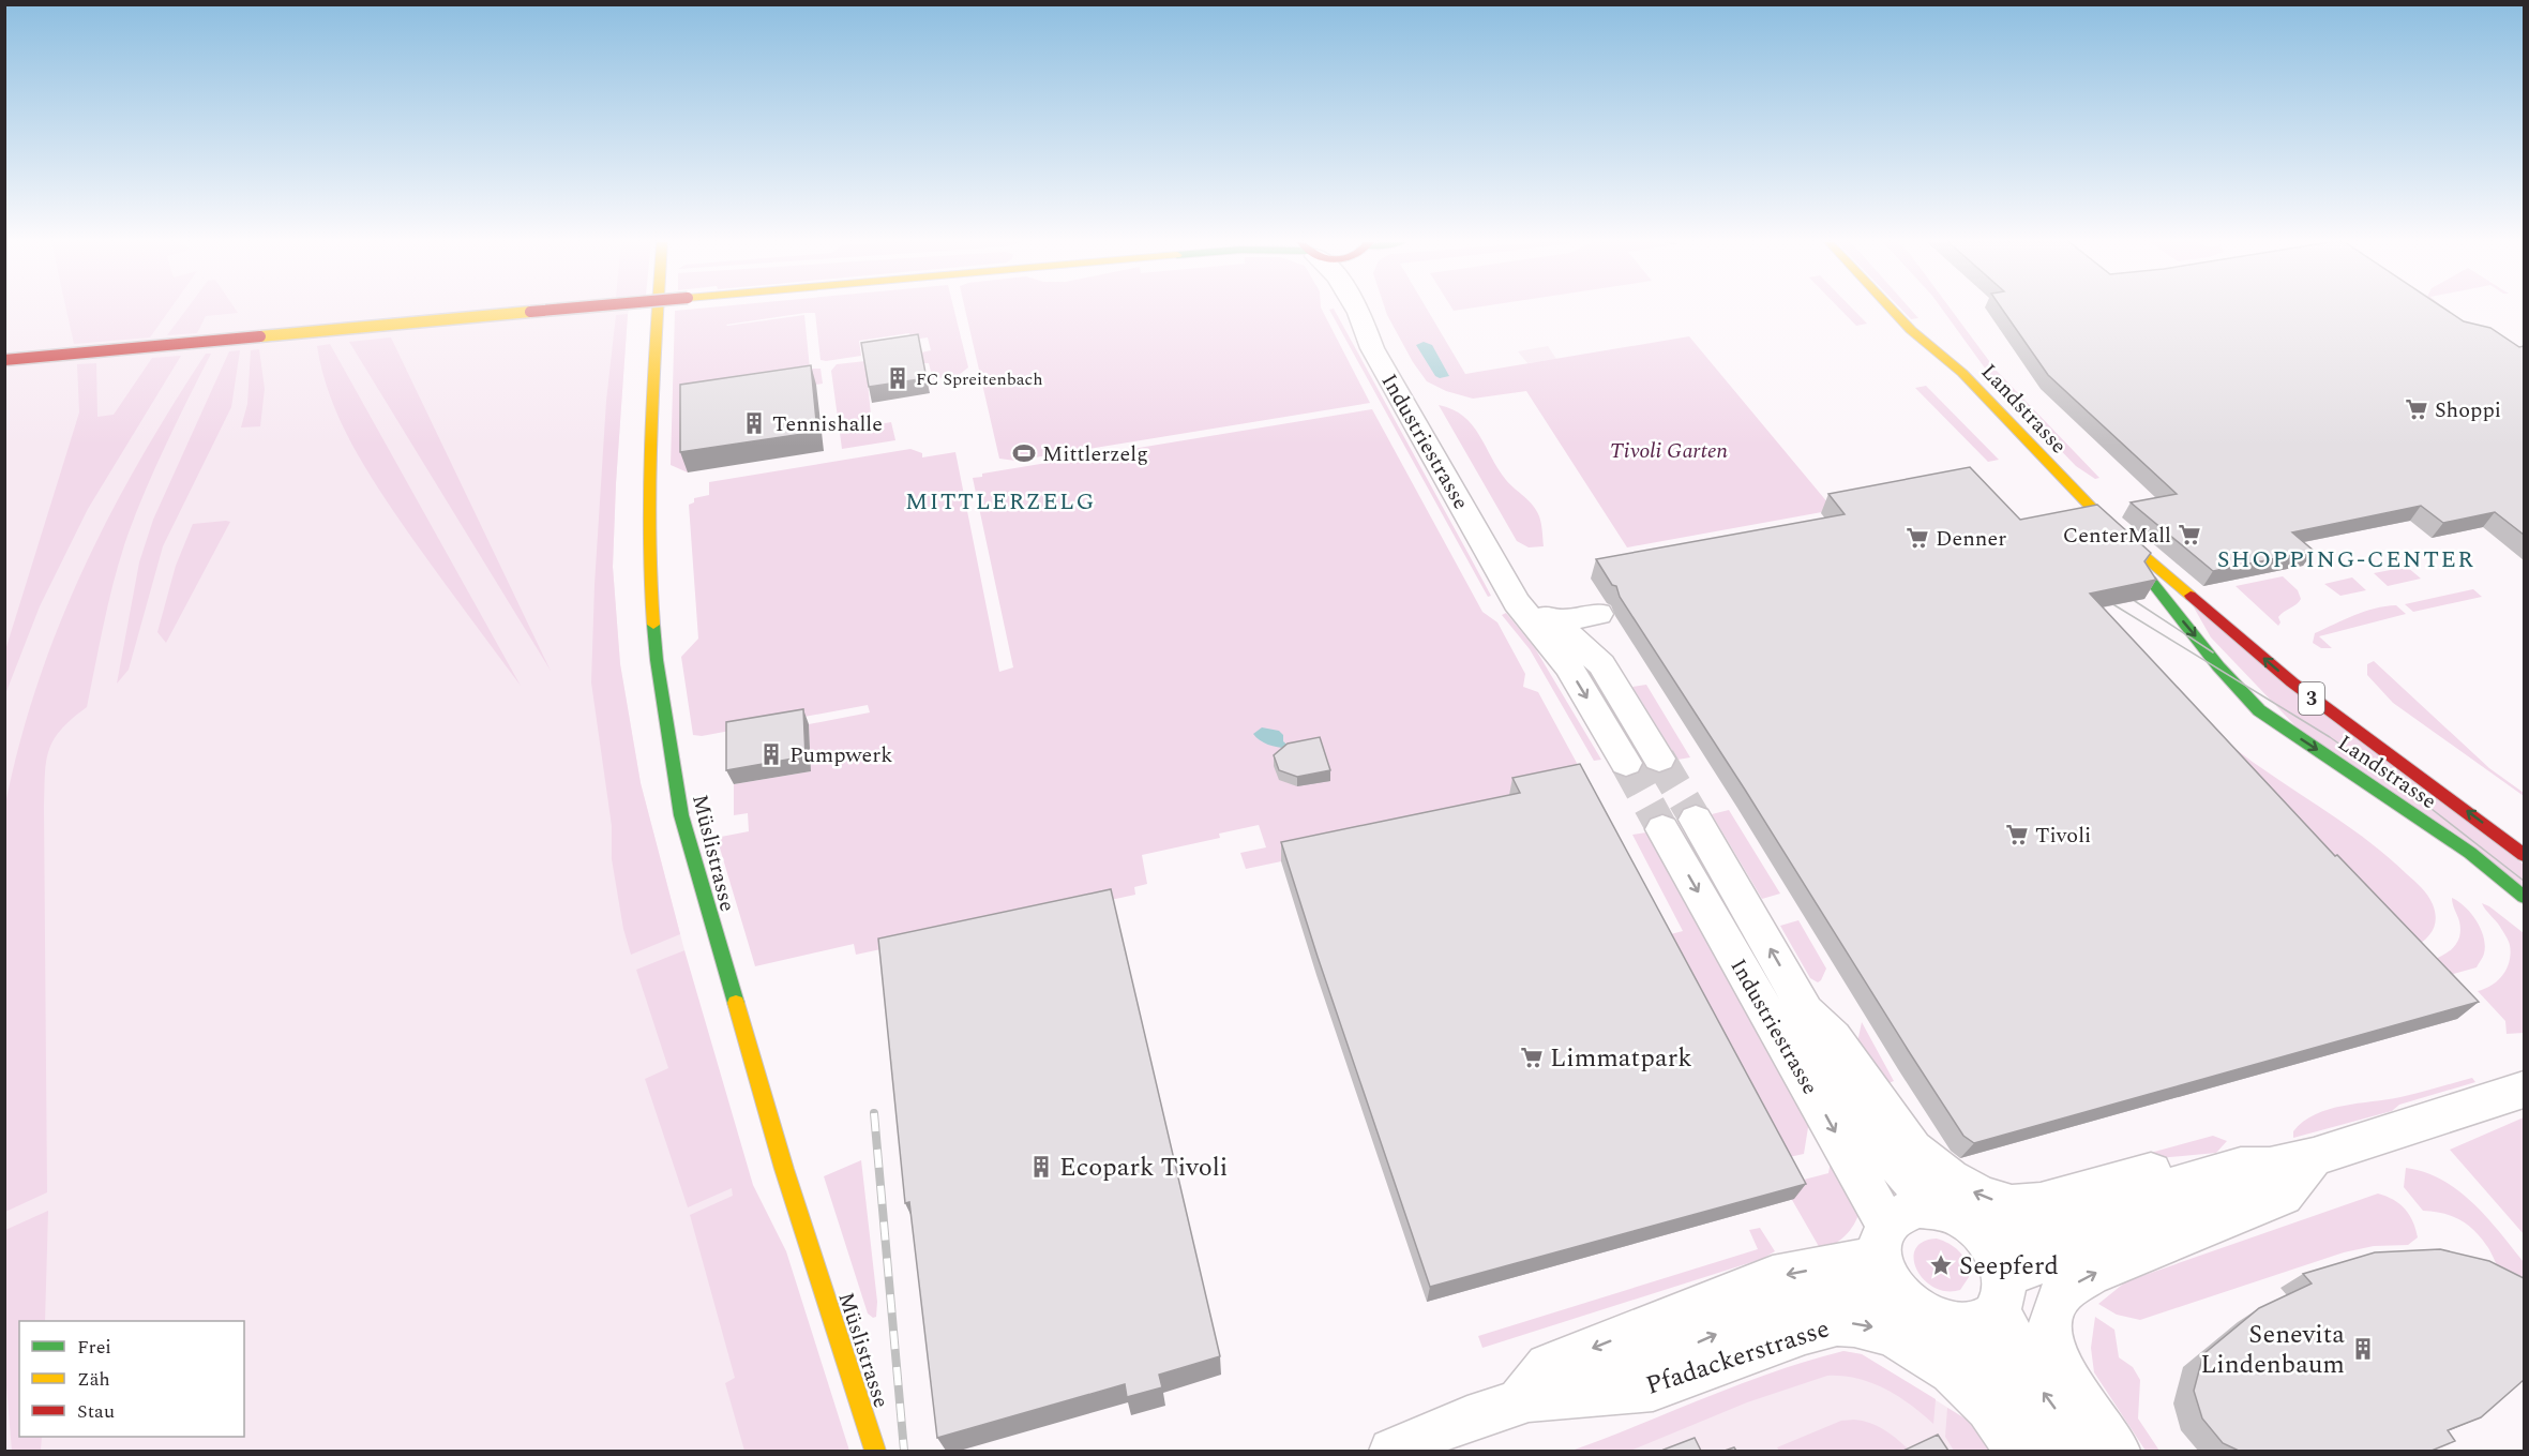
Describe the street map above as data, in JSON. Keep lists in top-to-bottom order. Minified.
{"streets":{"street":["Landstrasse","Industriestrasse","3","Müslistrasse","Pfadackerstrasse"]},"crossings":[["Industriestrasse","Pfadackerstrasse"]],"districts":["MITTLERZELG","SHOPPING-CENTER"],"parks":["Tivoli Garten"],"places":{"building":["FC Spreitenbach","Tennishalle","Pumpwerk","Ecopark Tivoli","Senevita Lindenbaum"],"supermarket":["Shoppi","CenterMall","Denner","Tivoli","Limmatpark"],"sports":["Mittlerzelg"],"place":["Seepferd"]},"legend":["Frei","Zäh","Stau"]}
